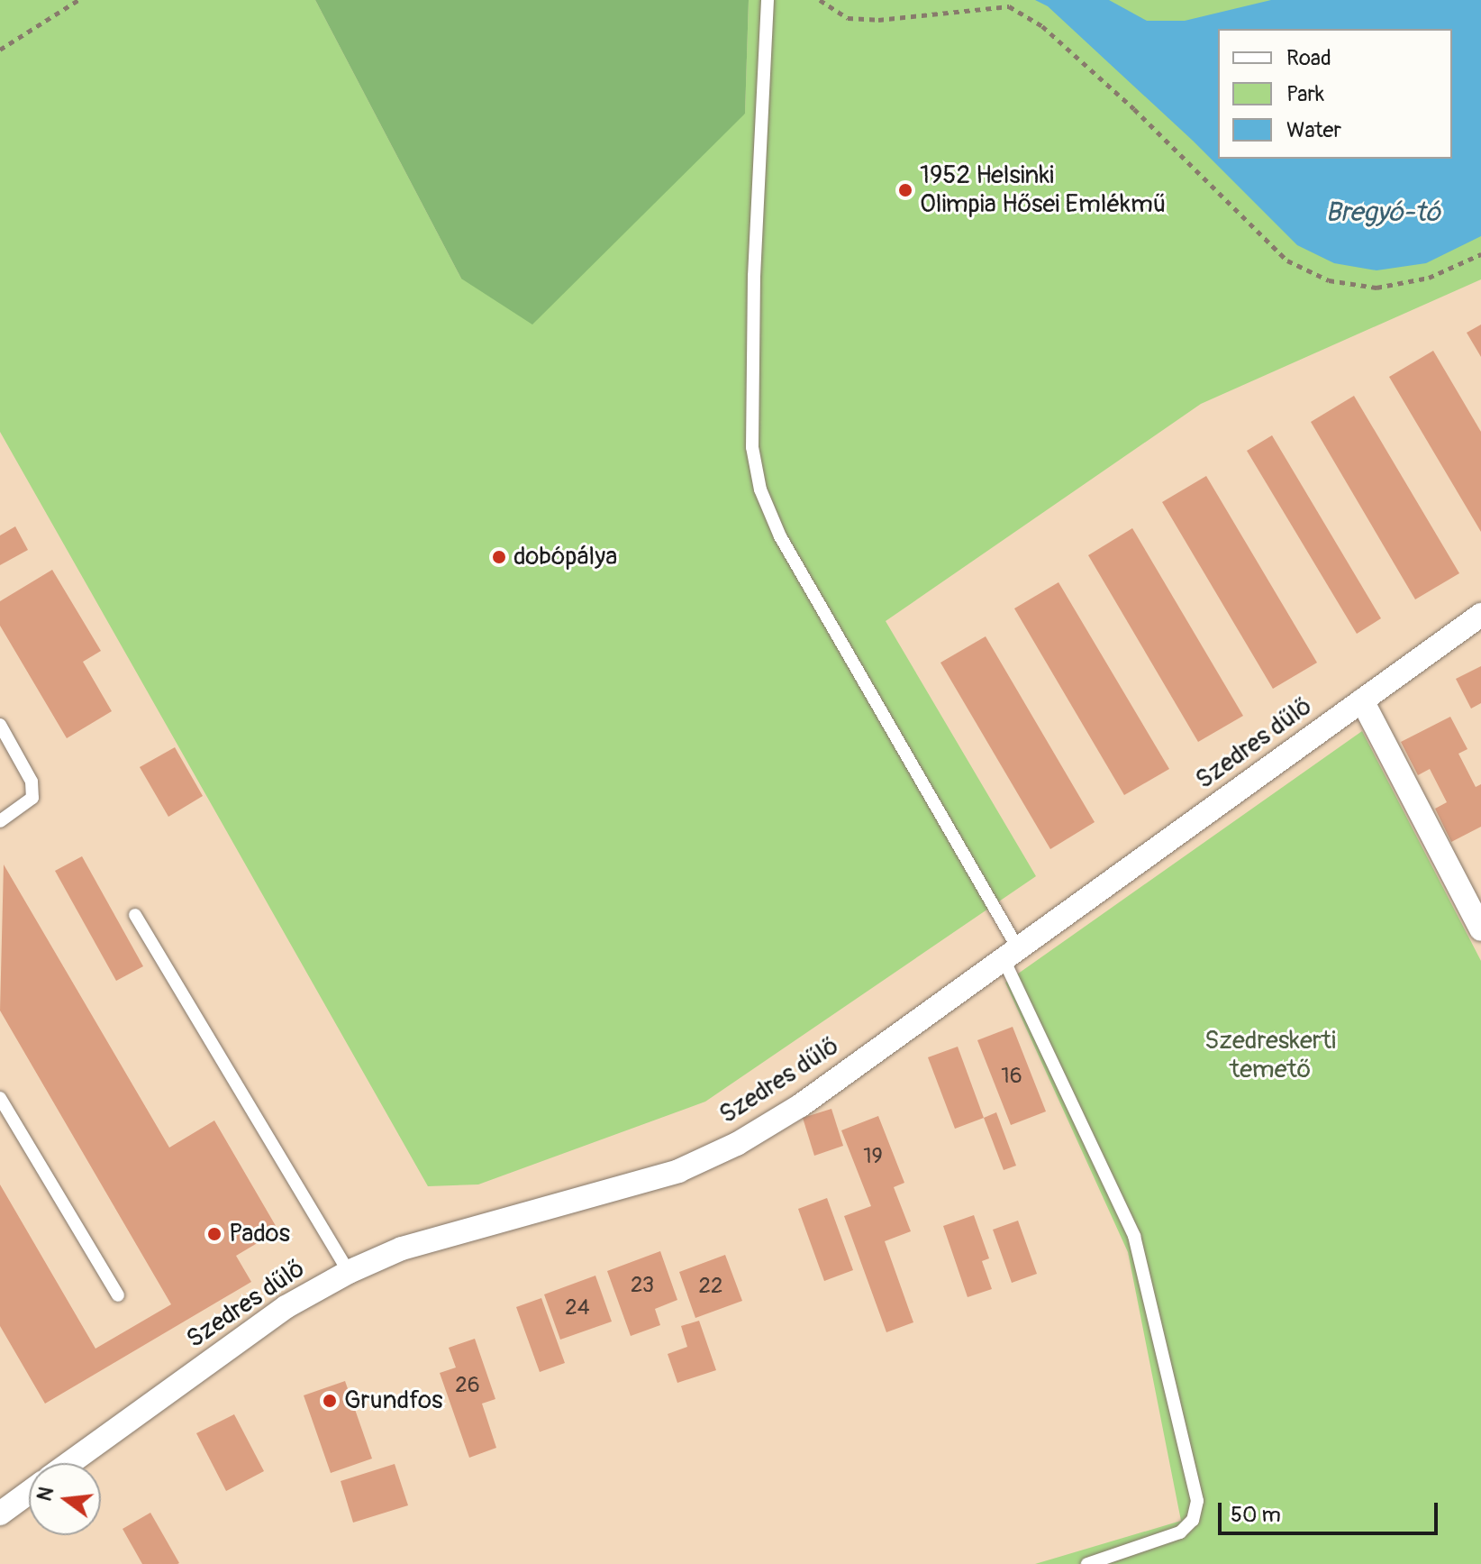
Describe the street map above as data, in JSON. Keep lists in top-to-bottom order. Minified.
{"streets":{"street":["Szedres dűlő"]},"water":["Bregyó-tó"],"parks":["Szedreskerti temető"],"places":["1952 Helsinki Olimpia Hősei Emlékmű","dobópálya","Pados","Grundfos"],"house_numbers":["16","19","23","22","24","26"],"legend":["Road","Park","Water"],"scale_bar":"50 m","north":"left"}
